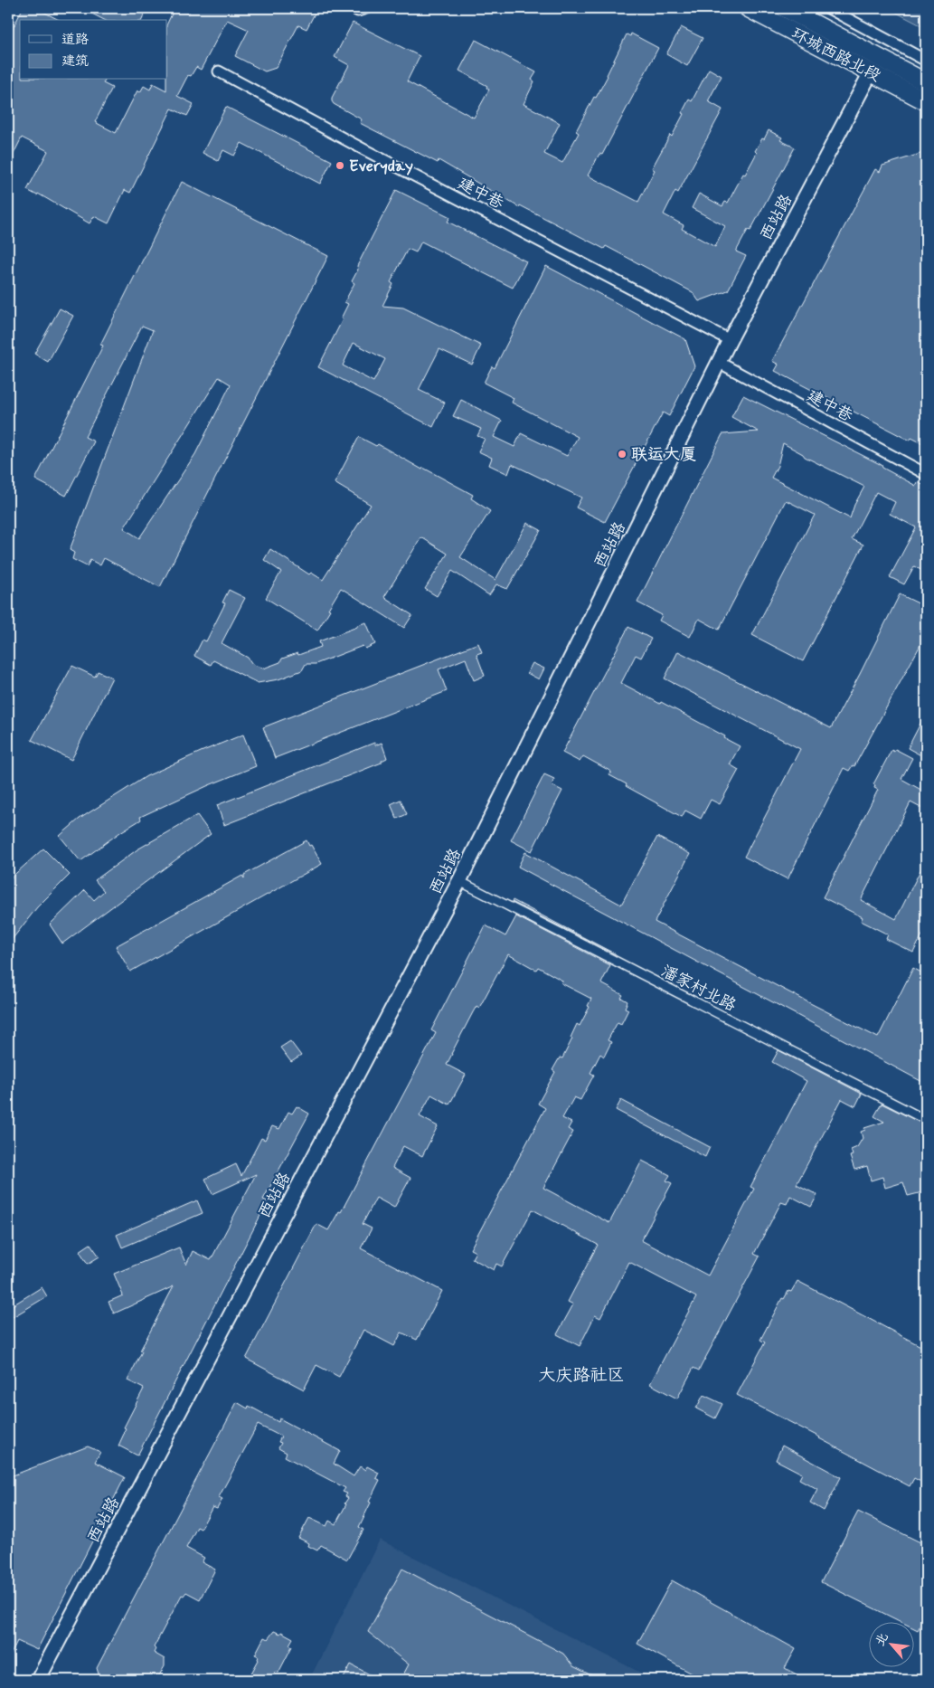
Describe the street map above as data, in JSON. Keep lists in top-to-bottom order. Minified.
{"streets":{"main road":["环城西路北段"],"street":["建中巷","西站路","潘家村北路"]},"crossings":[["环城西路北段","西站路"],["建中巷","西站路"],["西站路","潘家村北路"]],"districts":["大庆路社区"],"places":["Everyday","联运大厦"],"legend":["道路","建筑"],"north":"top left"}
